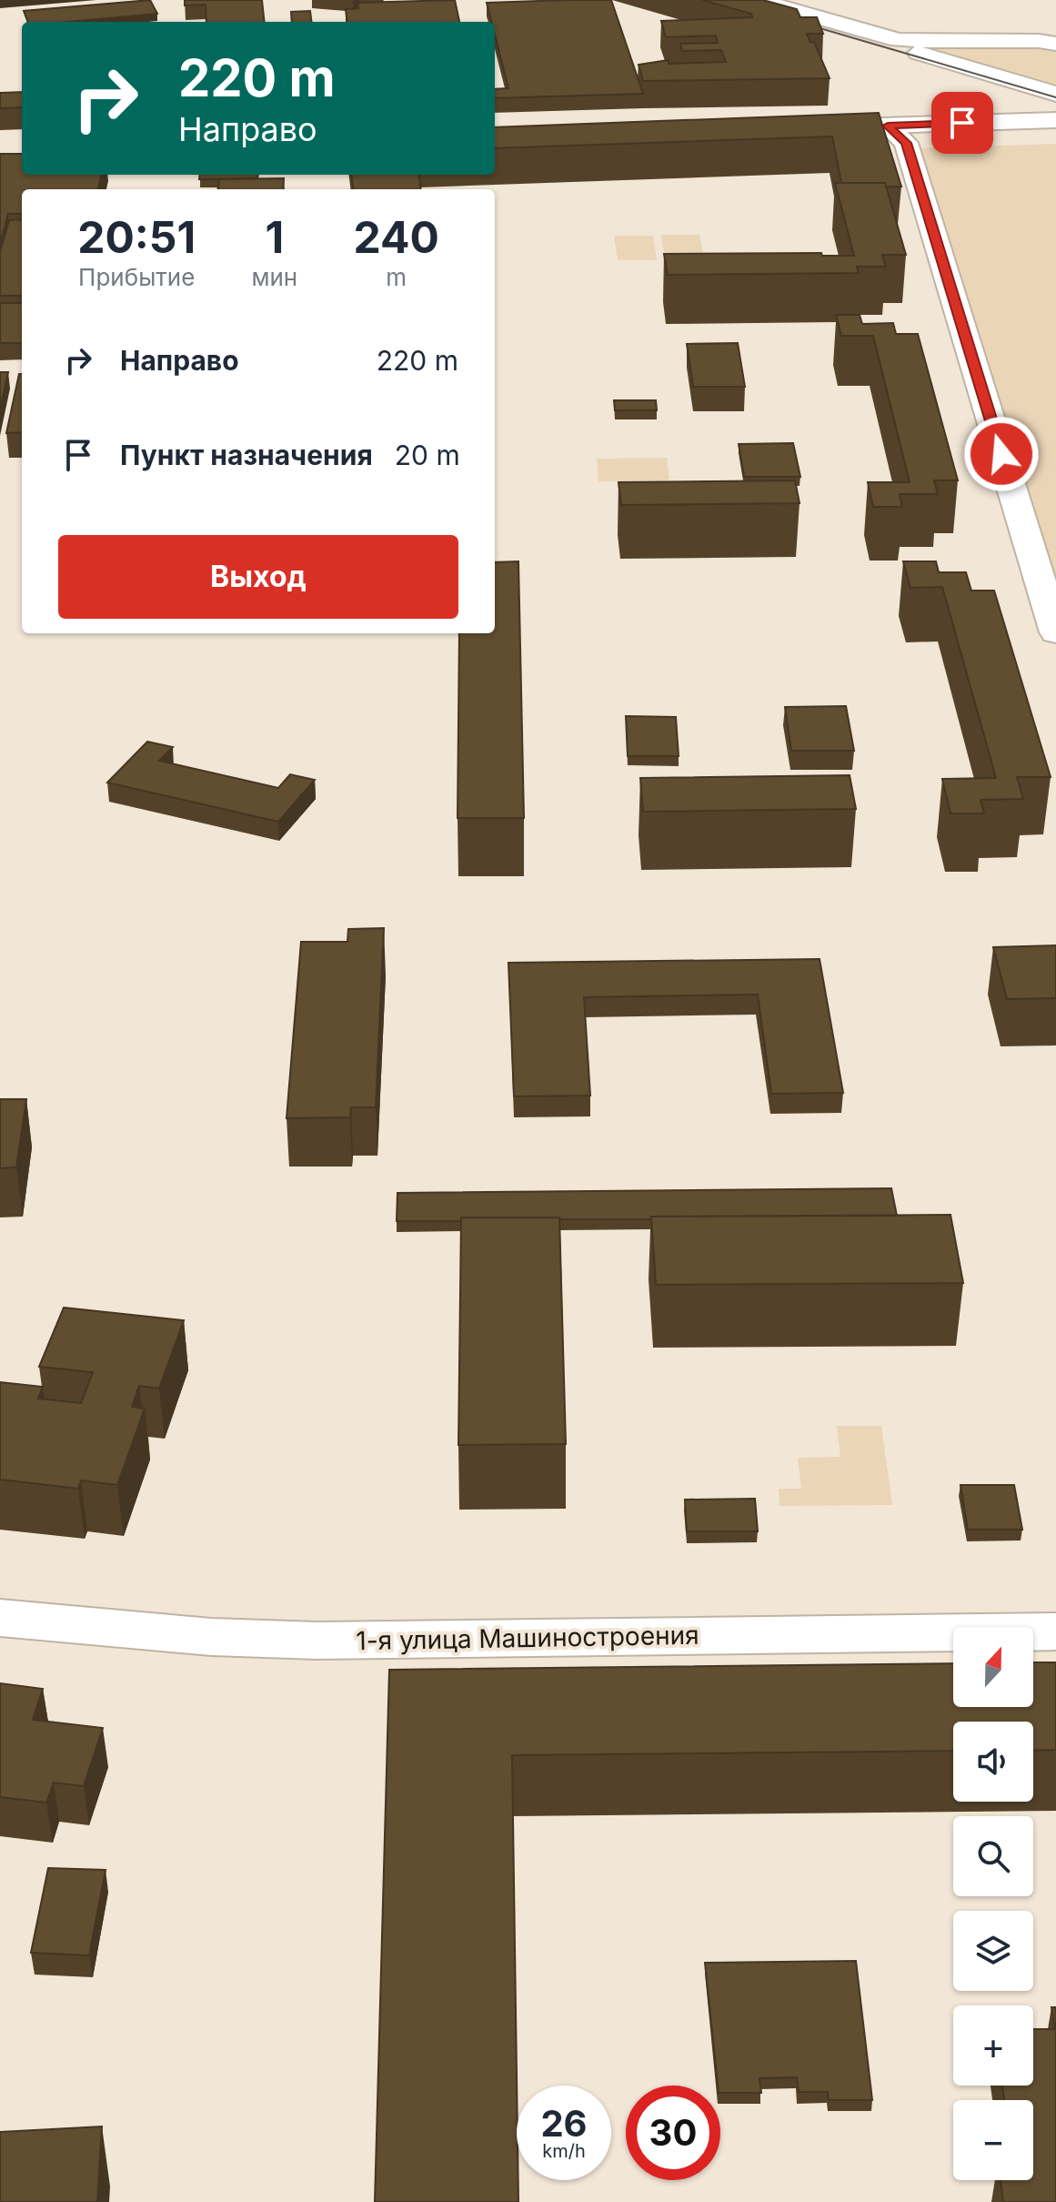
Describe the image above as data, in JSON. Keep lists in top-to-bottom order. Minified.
{"streets":{"street":["1-я улица Машиностроения"]},"north":"top","page":{"turn":["220 m","Направо"],"eta":["20:51","Прибытие","1","мин","240","m"],"list":[{"name":"Направо","value":"220 m"},{"name":"Пункт назначения","value":"20 m"}],"buttons":"Выход","map_buttons":["+","−"],"speed":"26 km/h","limit":"30"}}
